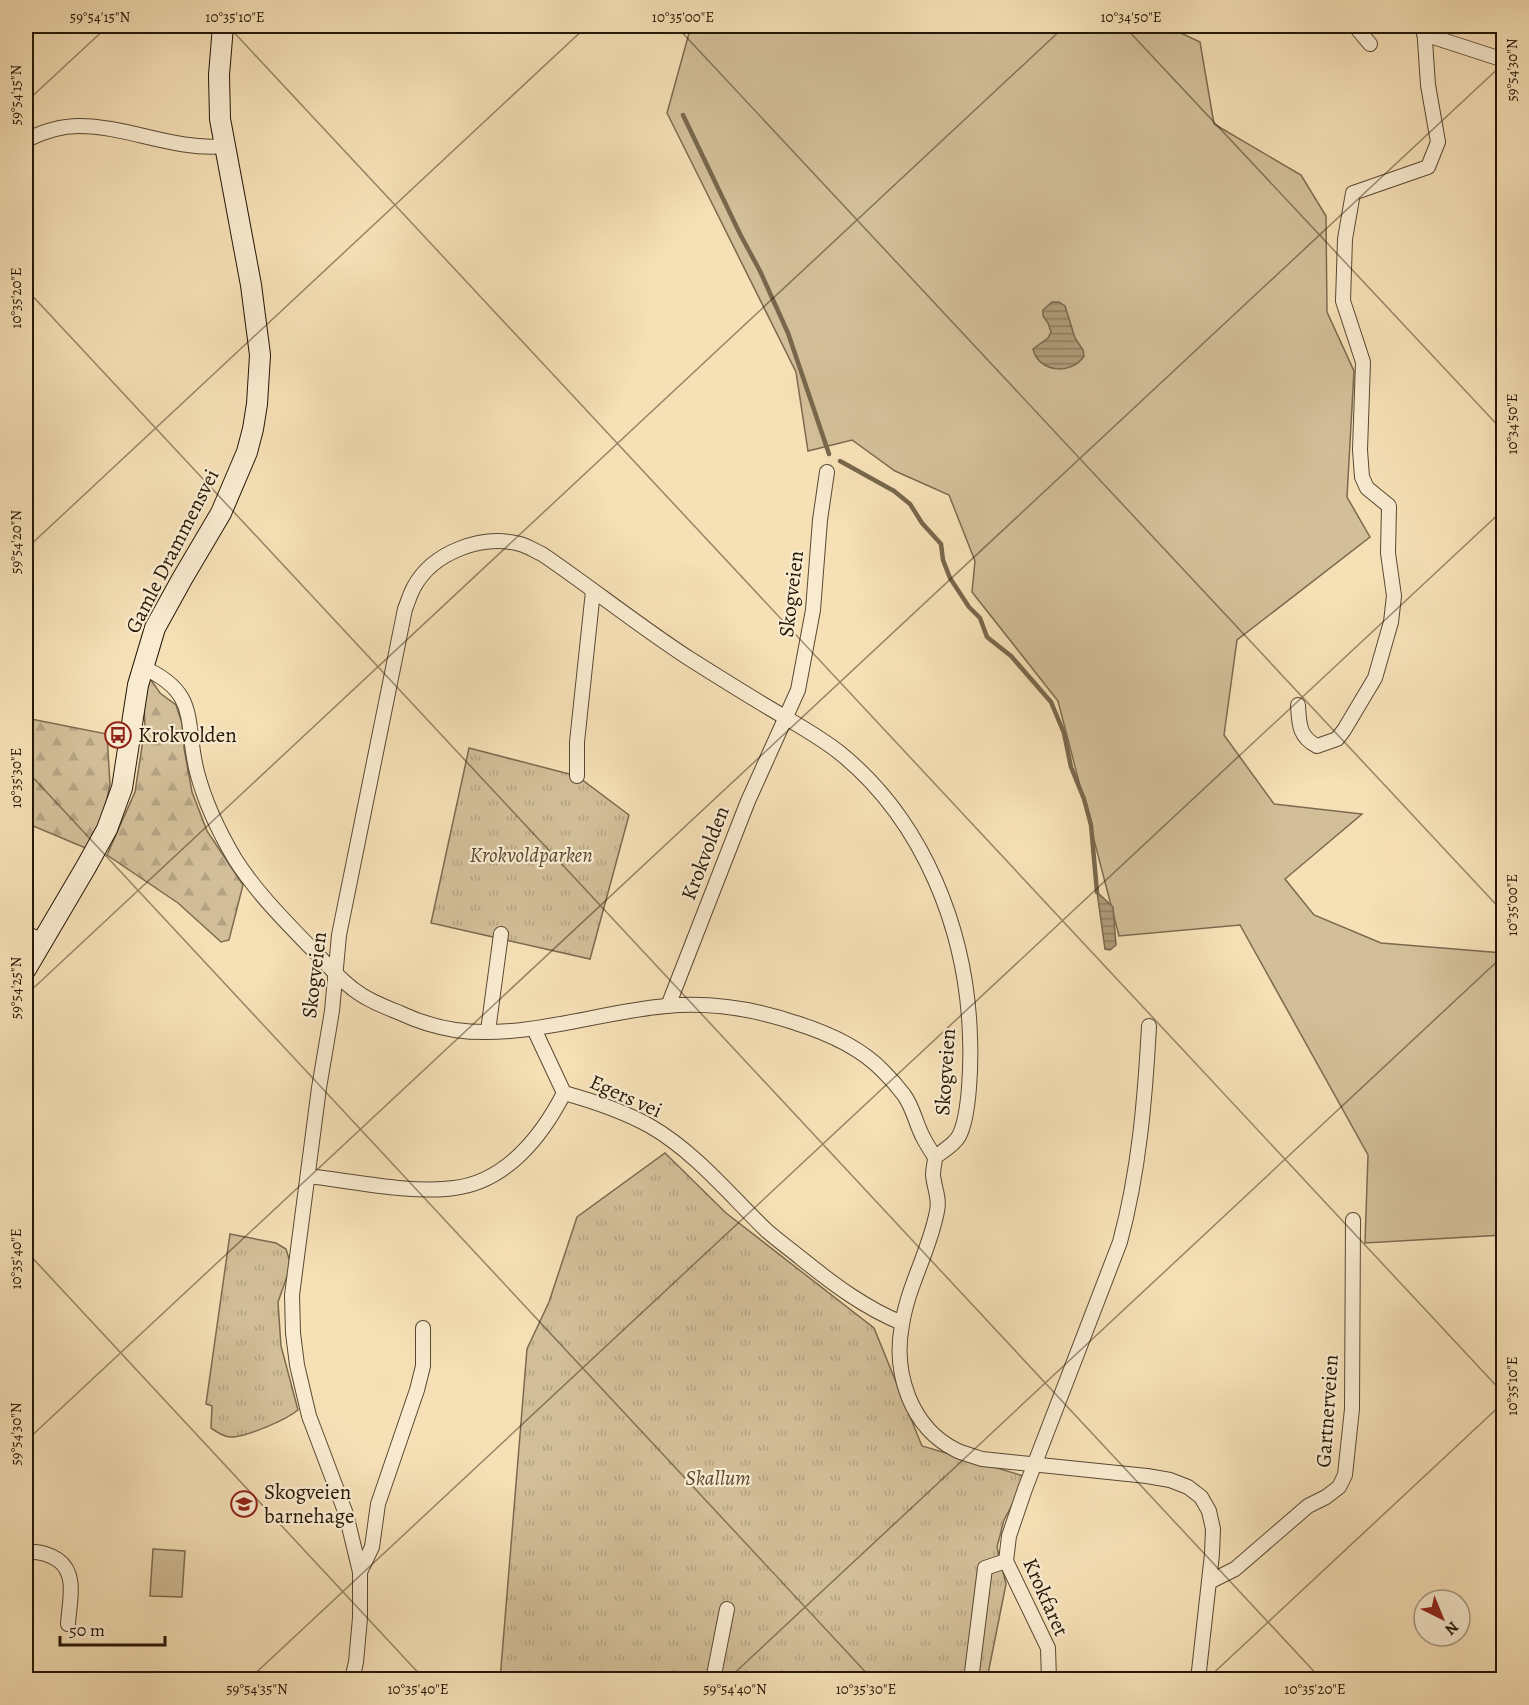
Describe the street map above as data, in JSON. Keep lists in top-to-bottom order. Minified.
{"streets":{"main road":["Gamle Drammensvei"],"street":["Skogveien","Krokvolden","Egers vei","Gartnerveien","Krokfaret"]},"crossings":[["Skogveien","Krokvolden"],["Skogveien","Egers vei"]],"parks":["Krokvoldparken","Skallum"],"places":{"bus stop":["Krokvolden"],"school or university":["Skogveien barnehage"]},"scale_bar":"50 m","north":"bottom right","coordinates":["59°54'15\"N","10°35'10\"E","10°35'00\"E","10°34'50\"E","59°54'30\"N","10°35'20\"E","59°54'20\"N","10°35'30\"E","59°54'25\"N","10°35'40\"E","59°54'35\"N","59°54'40\"N"]}
